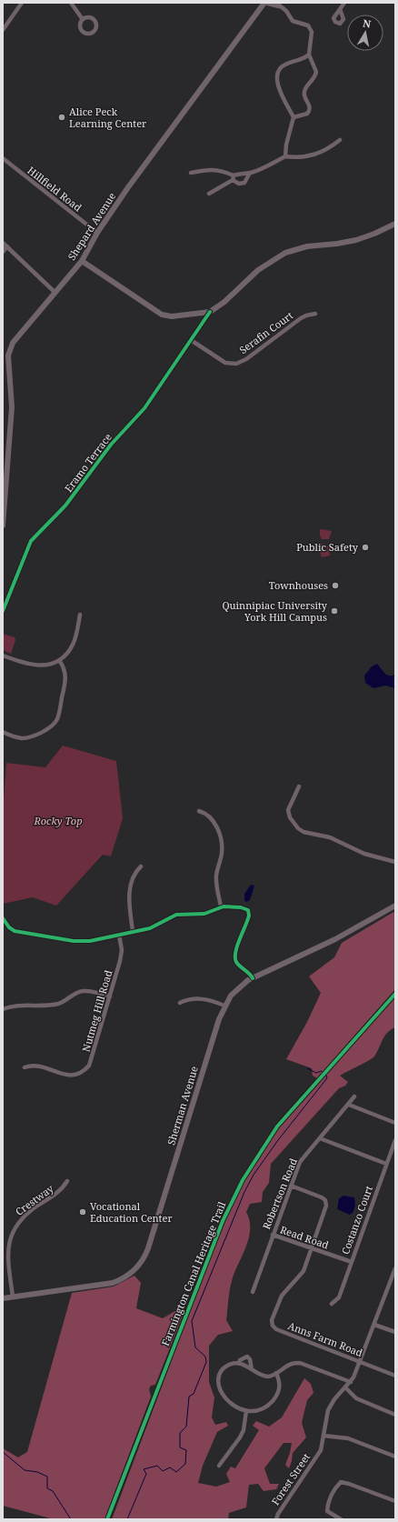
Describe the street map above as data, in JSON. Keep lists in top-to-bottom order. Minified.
{"streets":{"main road":["Shepard Avenue","Sherman Avenue"],"street":["Hillfield Road","Serafin Court","Eramo Terrace","Nutmeg Hill Road","Robertson Road","Crestway","Costanzo Court","Read Road","Anns Farm Road","Forest Street"],"cycle path":["Farmington Canal Heritage Trail"]},"crossings":[["Hillfield Road","Shepard Avenue"],["Serafin Court","Eramo Terrace"],["Sherman Avenue","Crestway"],["Robertson Road","Read Road"],["Costanzo Court","Read Road"],["Read Road","Anns Farm Road"]],"parks":["Rocky Top"],"places":["Alice Peck Learning Center","Public Safety","Townhouses","Quinnipiac University York Hill Campus","Vocational Education Center"],"north":"top"}
